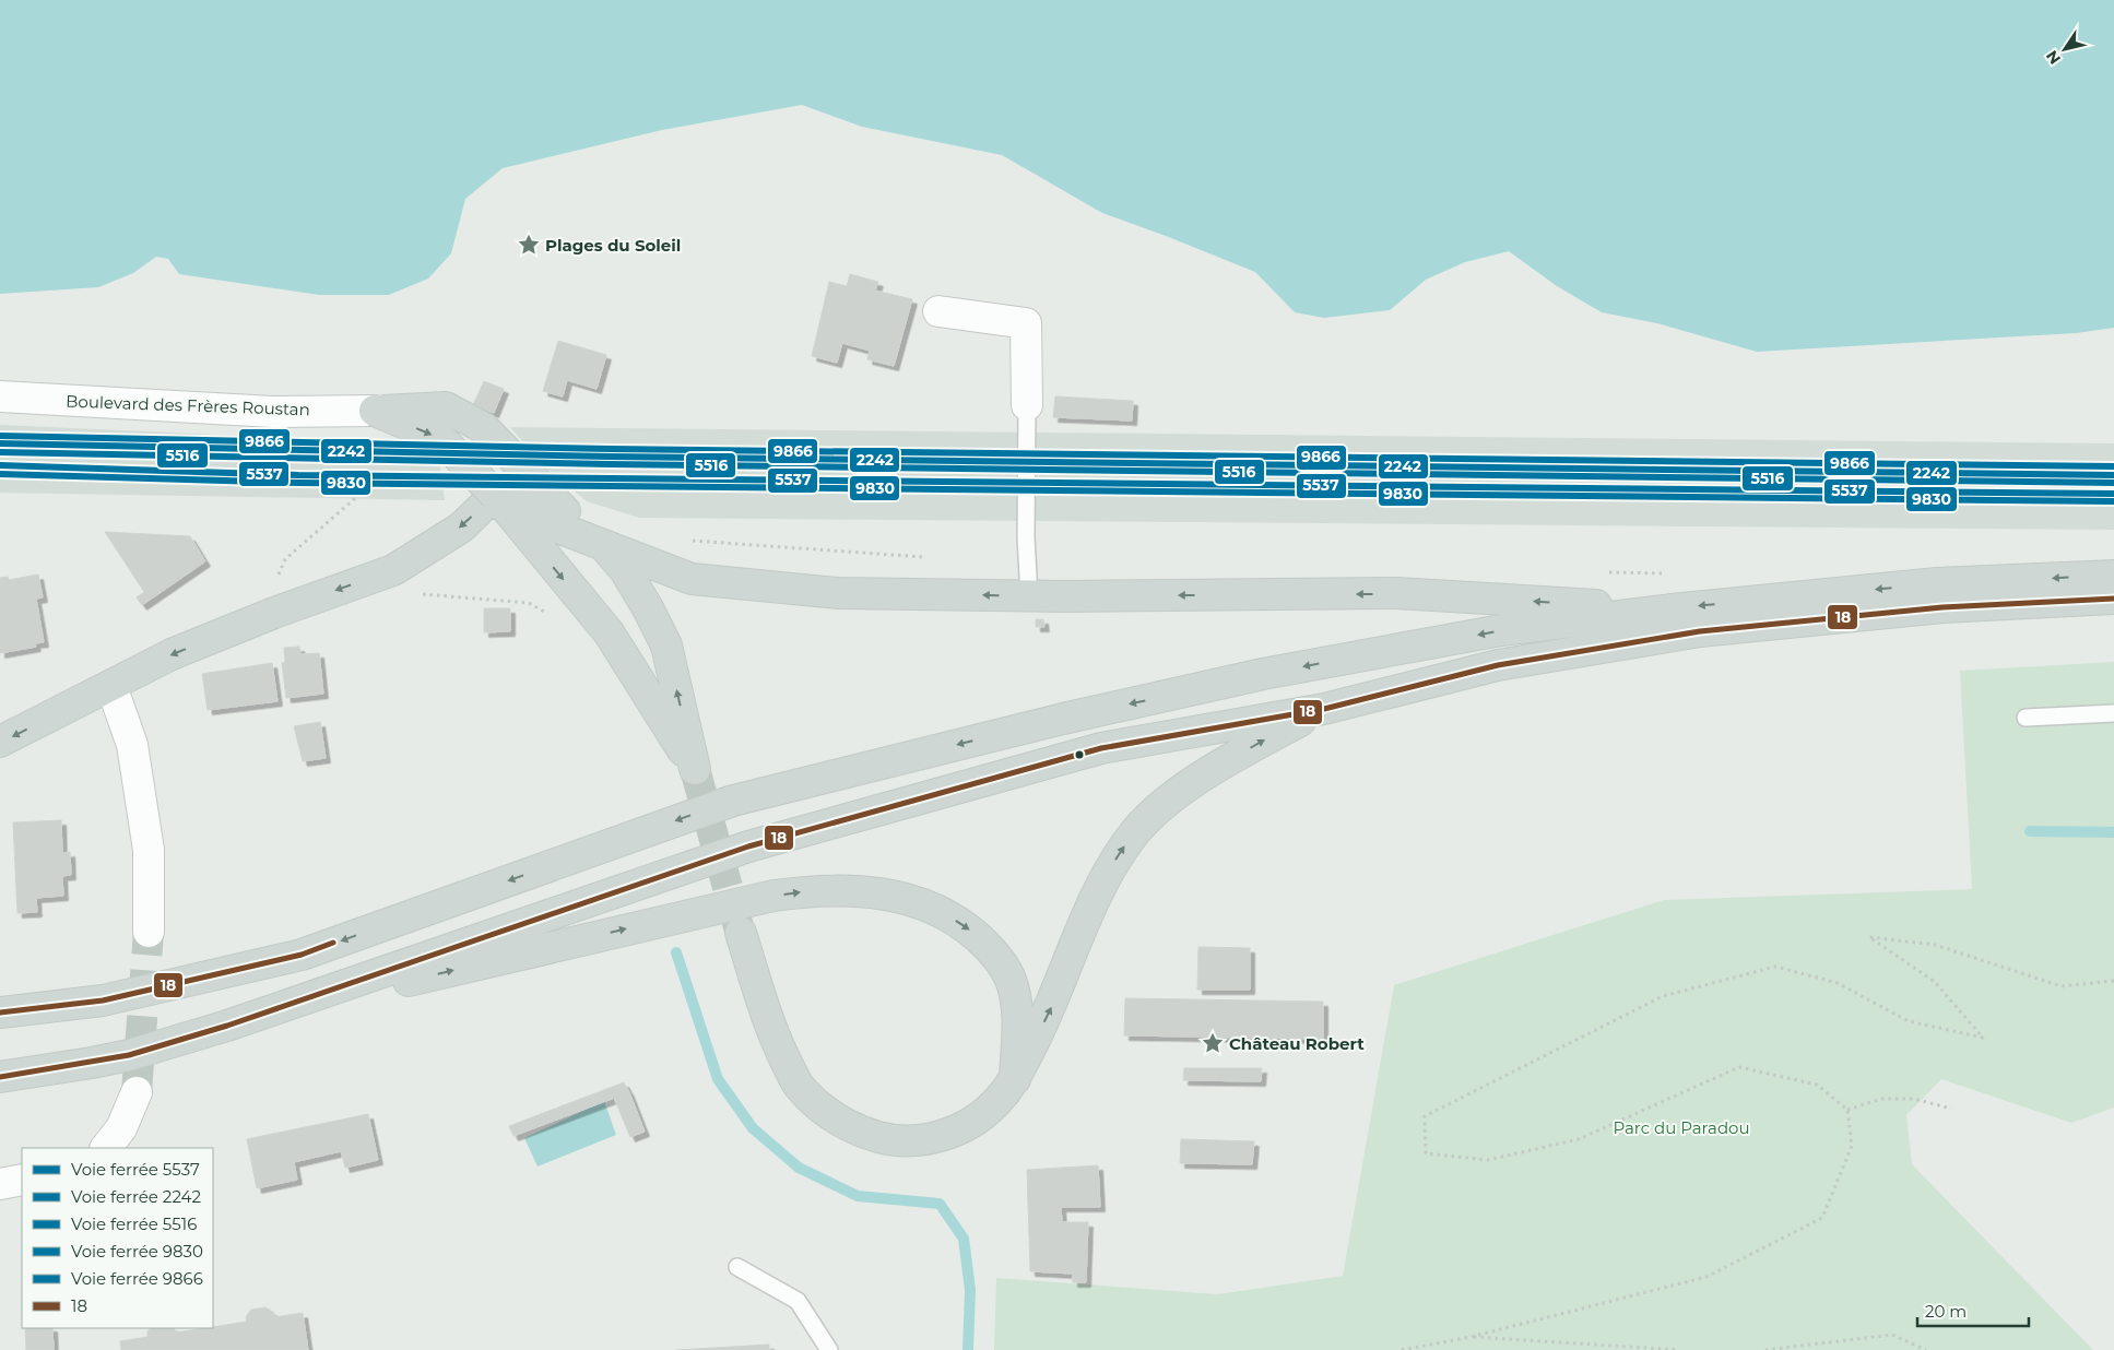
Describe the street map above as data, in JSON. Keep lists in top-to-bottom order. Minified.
{"streets":{"street":["Boulevard des Frères Roustan"]},"parks":["Parc du Paradou"],"places":{"place":["Plages du Soleil","Château Robert"]},"lines":["rail line 9866","rail line 2242","rail line 5516","rail line 5537","rail line 9830","transit line 18"],"legend":["Voie ferrée 5537","Voie ferrée 2242","Voie ferrée 5516","Voie ferrée 9830","Voie ferrée 9866","18"],"scale_bar":"20 m","north":"bottom left"}
